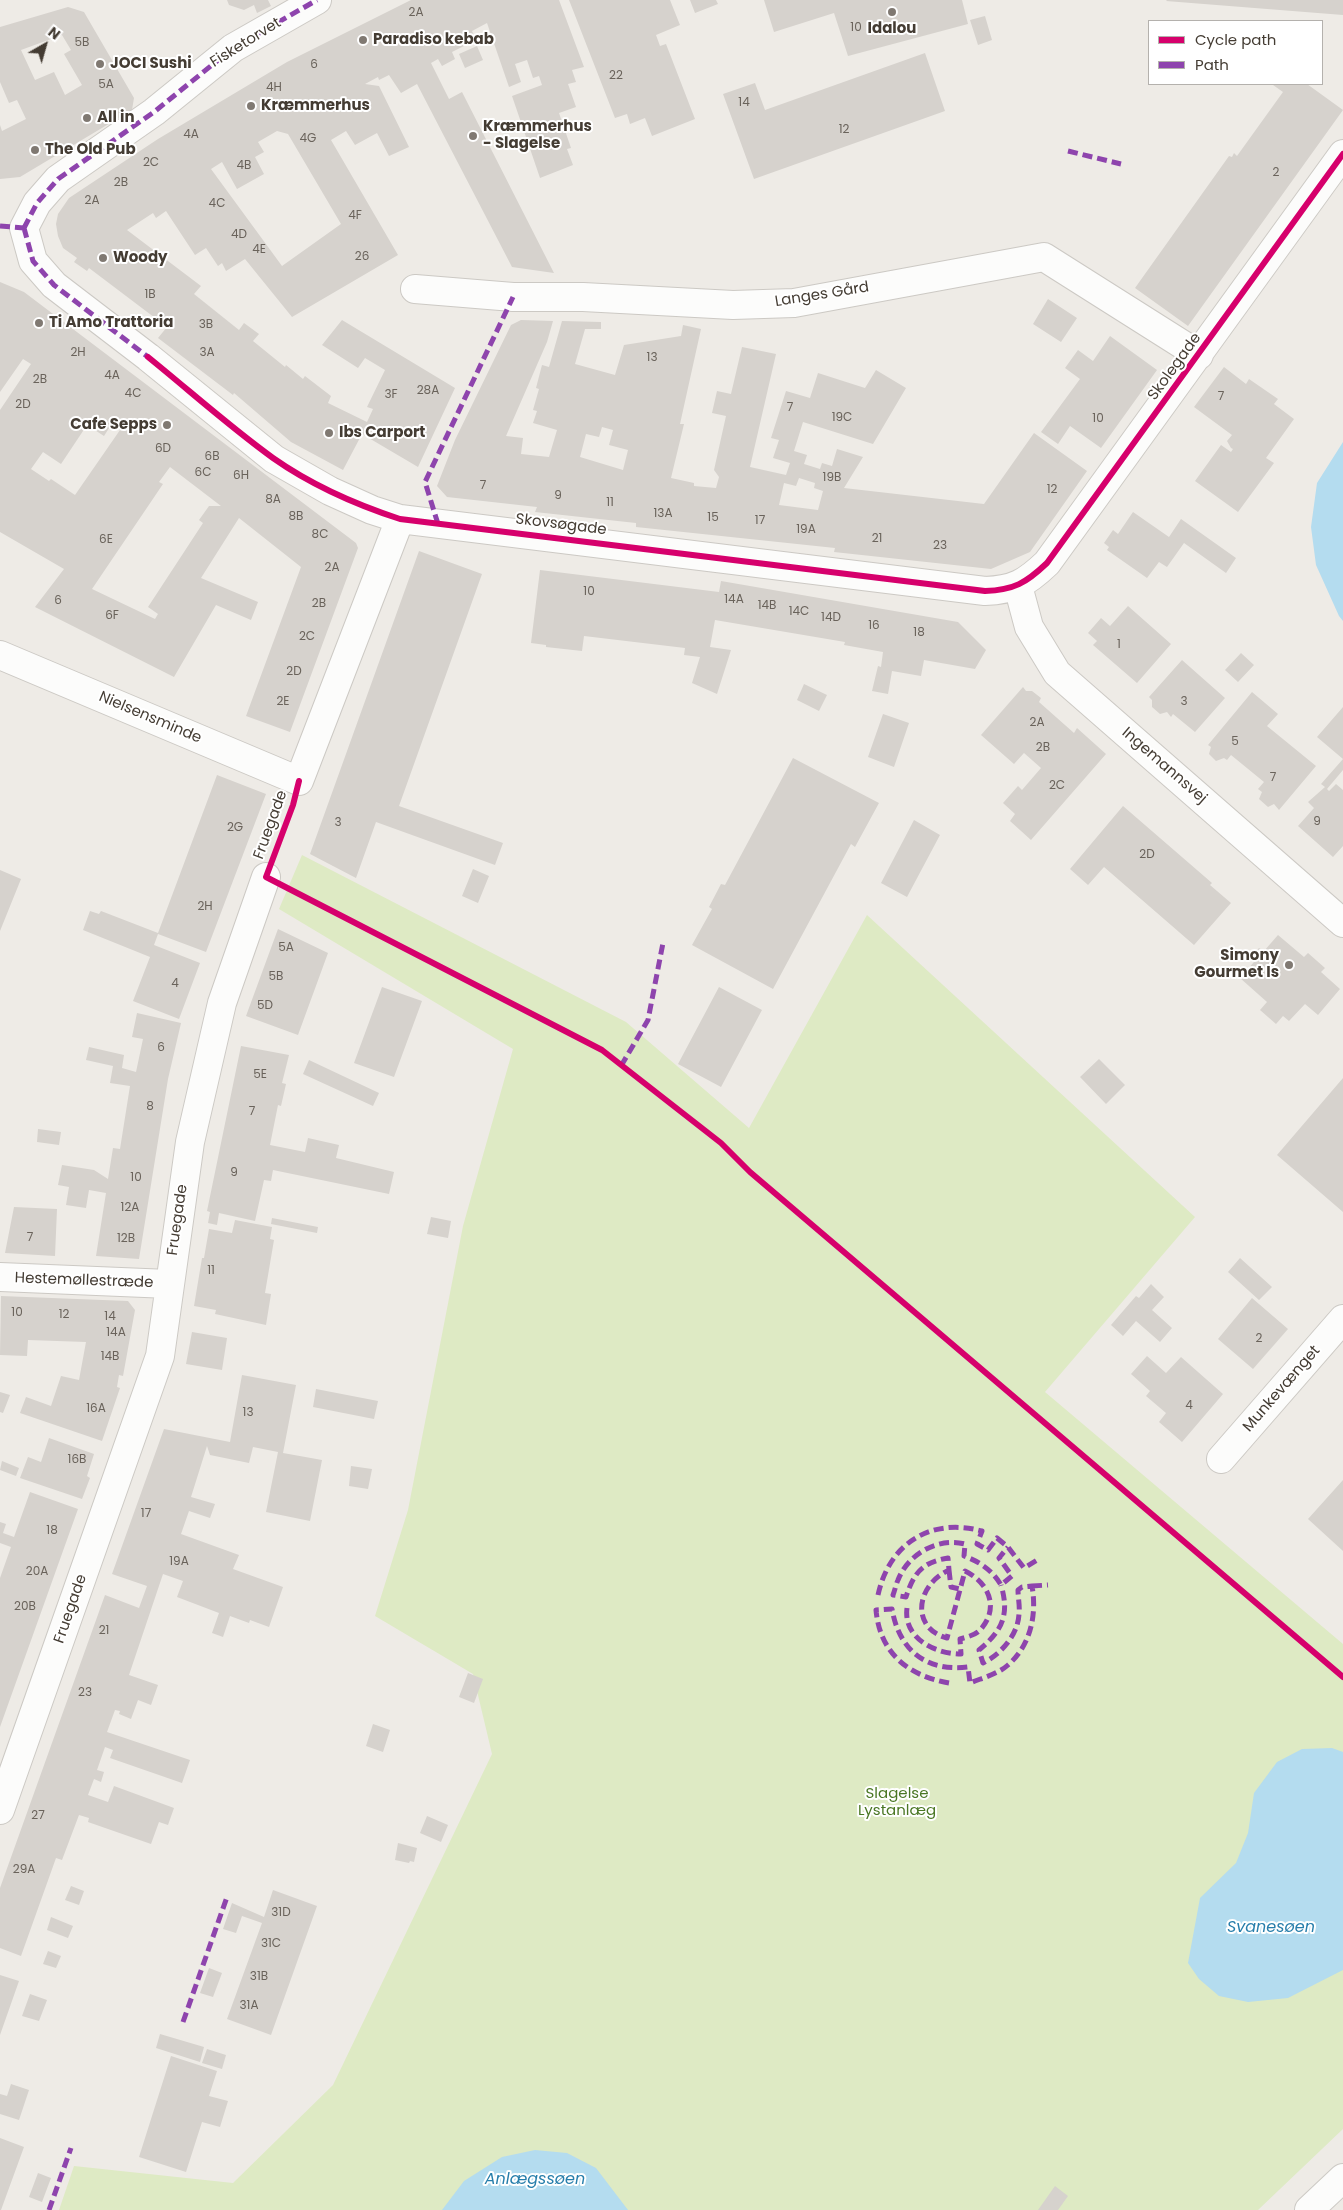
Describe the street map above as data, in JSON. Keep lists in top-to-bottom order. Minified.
{"streets":{"street":["Fisketorvet","Langes Gård","Skolegade","Skovsøgade","Nielsensminde","Ingemannsvej","Fruegade","Hestemøllestræde","Munkevænget"]},"crossings":[["Fisketorvet","Skovsøgade"],["Langes Gård","Skolegade"],["Skolegade","Skovsøgade"],["Skolegade","Ingemannsvej"],["Skovsøgade","Ingemannsvej"],["Skovsøgade","Fruegade"],["Nielsensminde","Fruegade"],["Fruegade","Hestemøllestræde"]],"water":["Svanesøen","Anlægssøen"],"parks":["Slagelse Lystanlæg"],"places":["Idalou","Paradiso kebab","JOCI Sushi","Kræmmerhus","All in","Kræmmerhus - Slagelse","The Old Pub","Woody","Ti Amo Trattoria","Cafe Sepps","Ibs Carport","Simony Gourmet Is"],"house_numbers":["2A","10","5B","6","22","5A","4H","14","12","4A","4G","2C","4B","2","2B","2A","4C","4F","4D","4E","26","1B","3B","2H","3A","13","4A","2B","28A","4C","3F","7","2D","7","19C","10","6D","6B","6C","6H","19B","7","12","9","8A","11","13A","8B","15","17","19A","8C","21","6E","23","2A","10","14A","6","2B","14B","14C","6F","14D","16","18","2C","1","2D","2E","3","2A","5","2B","7","2C","9","3","2G","2D","2H","5A","5B","4","5D","6","5E","8","7","9","10","12A","7","12B","11","10","12","14","14A","2","14B","4","16A","13","16B","17","18","19A","20A","20B","21","23","27","29A","31D","31C","31B","31A"],"legend":["Cycle path","Path"],"north":"top right"}
